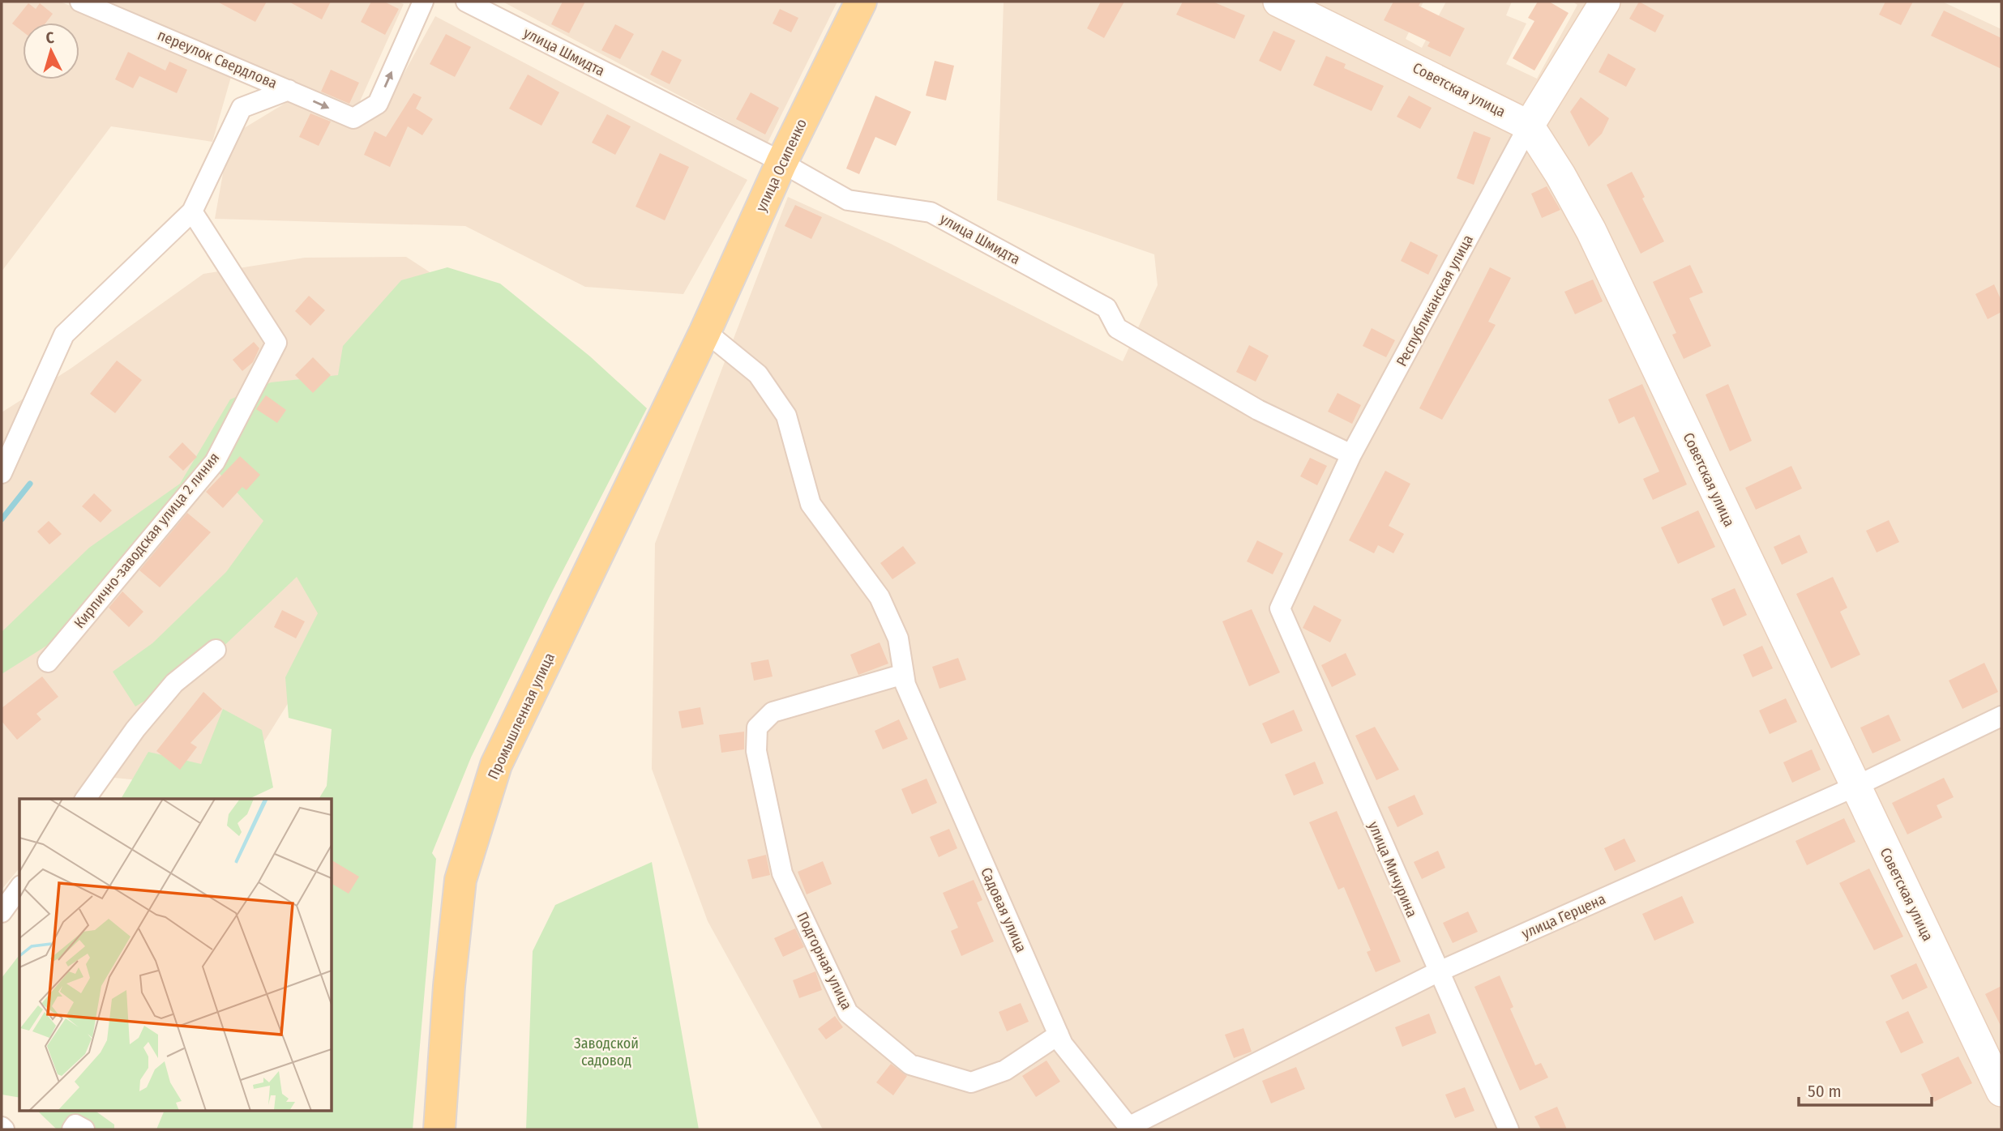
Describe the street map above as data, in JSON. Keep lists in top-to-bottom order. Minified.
{"streets":{"main road":["улица Осипенко","Промышленная улица"],"street":["улица Шмидта","переулок Свердлова","Советская улица","Республиканская улица","Кирпично-заводская улица 2 линия","улица Мичурина","Садовая улица","улица Герцена","Подгорная улица"]},"crossings":[["улица Шмидта","улица Осипенко"],["улица Шмидта","Республиканская улица"],["Советская улица","Республиканская улица"],["Советская улица","улица Герцена"],["улица Осипенко","Промышленная улица"],["улица Осипенко","Садовая улица"],["Республиканская улица","улица Мичурина"],["Промышленная улица","Садовая улица"],["улица Мичурина","улица Герцена"],["Садовая улица","улица Герцена"],["Садовая улица","Подгорная улица"]],"parks":["Заводской садовод"],"scale_bar":"50 m","north":"top"}
